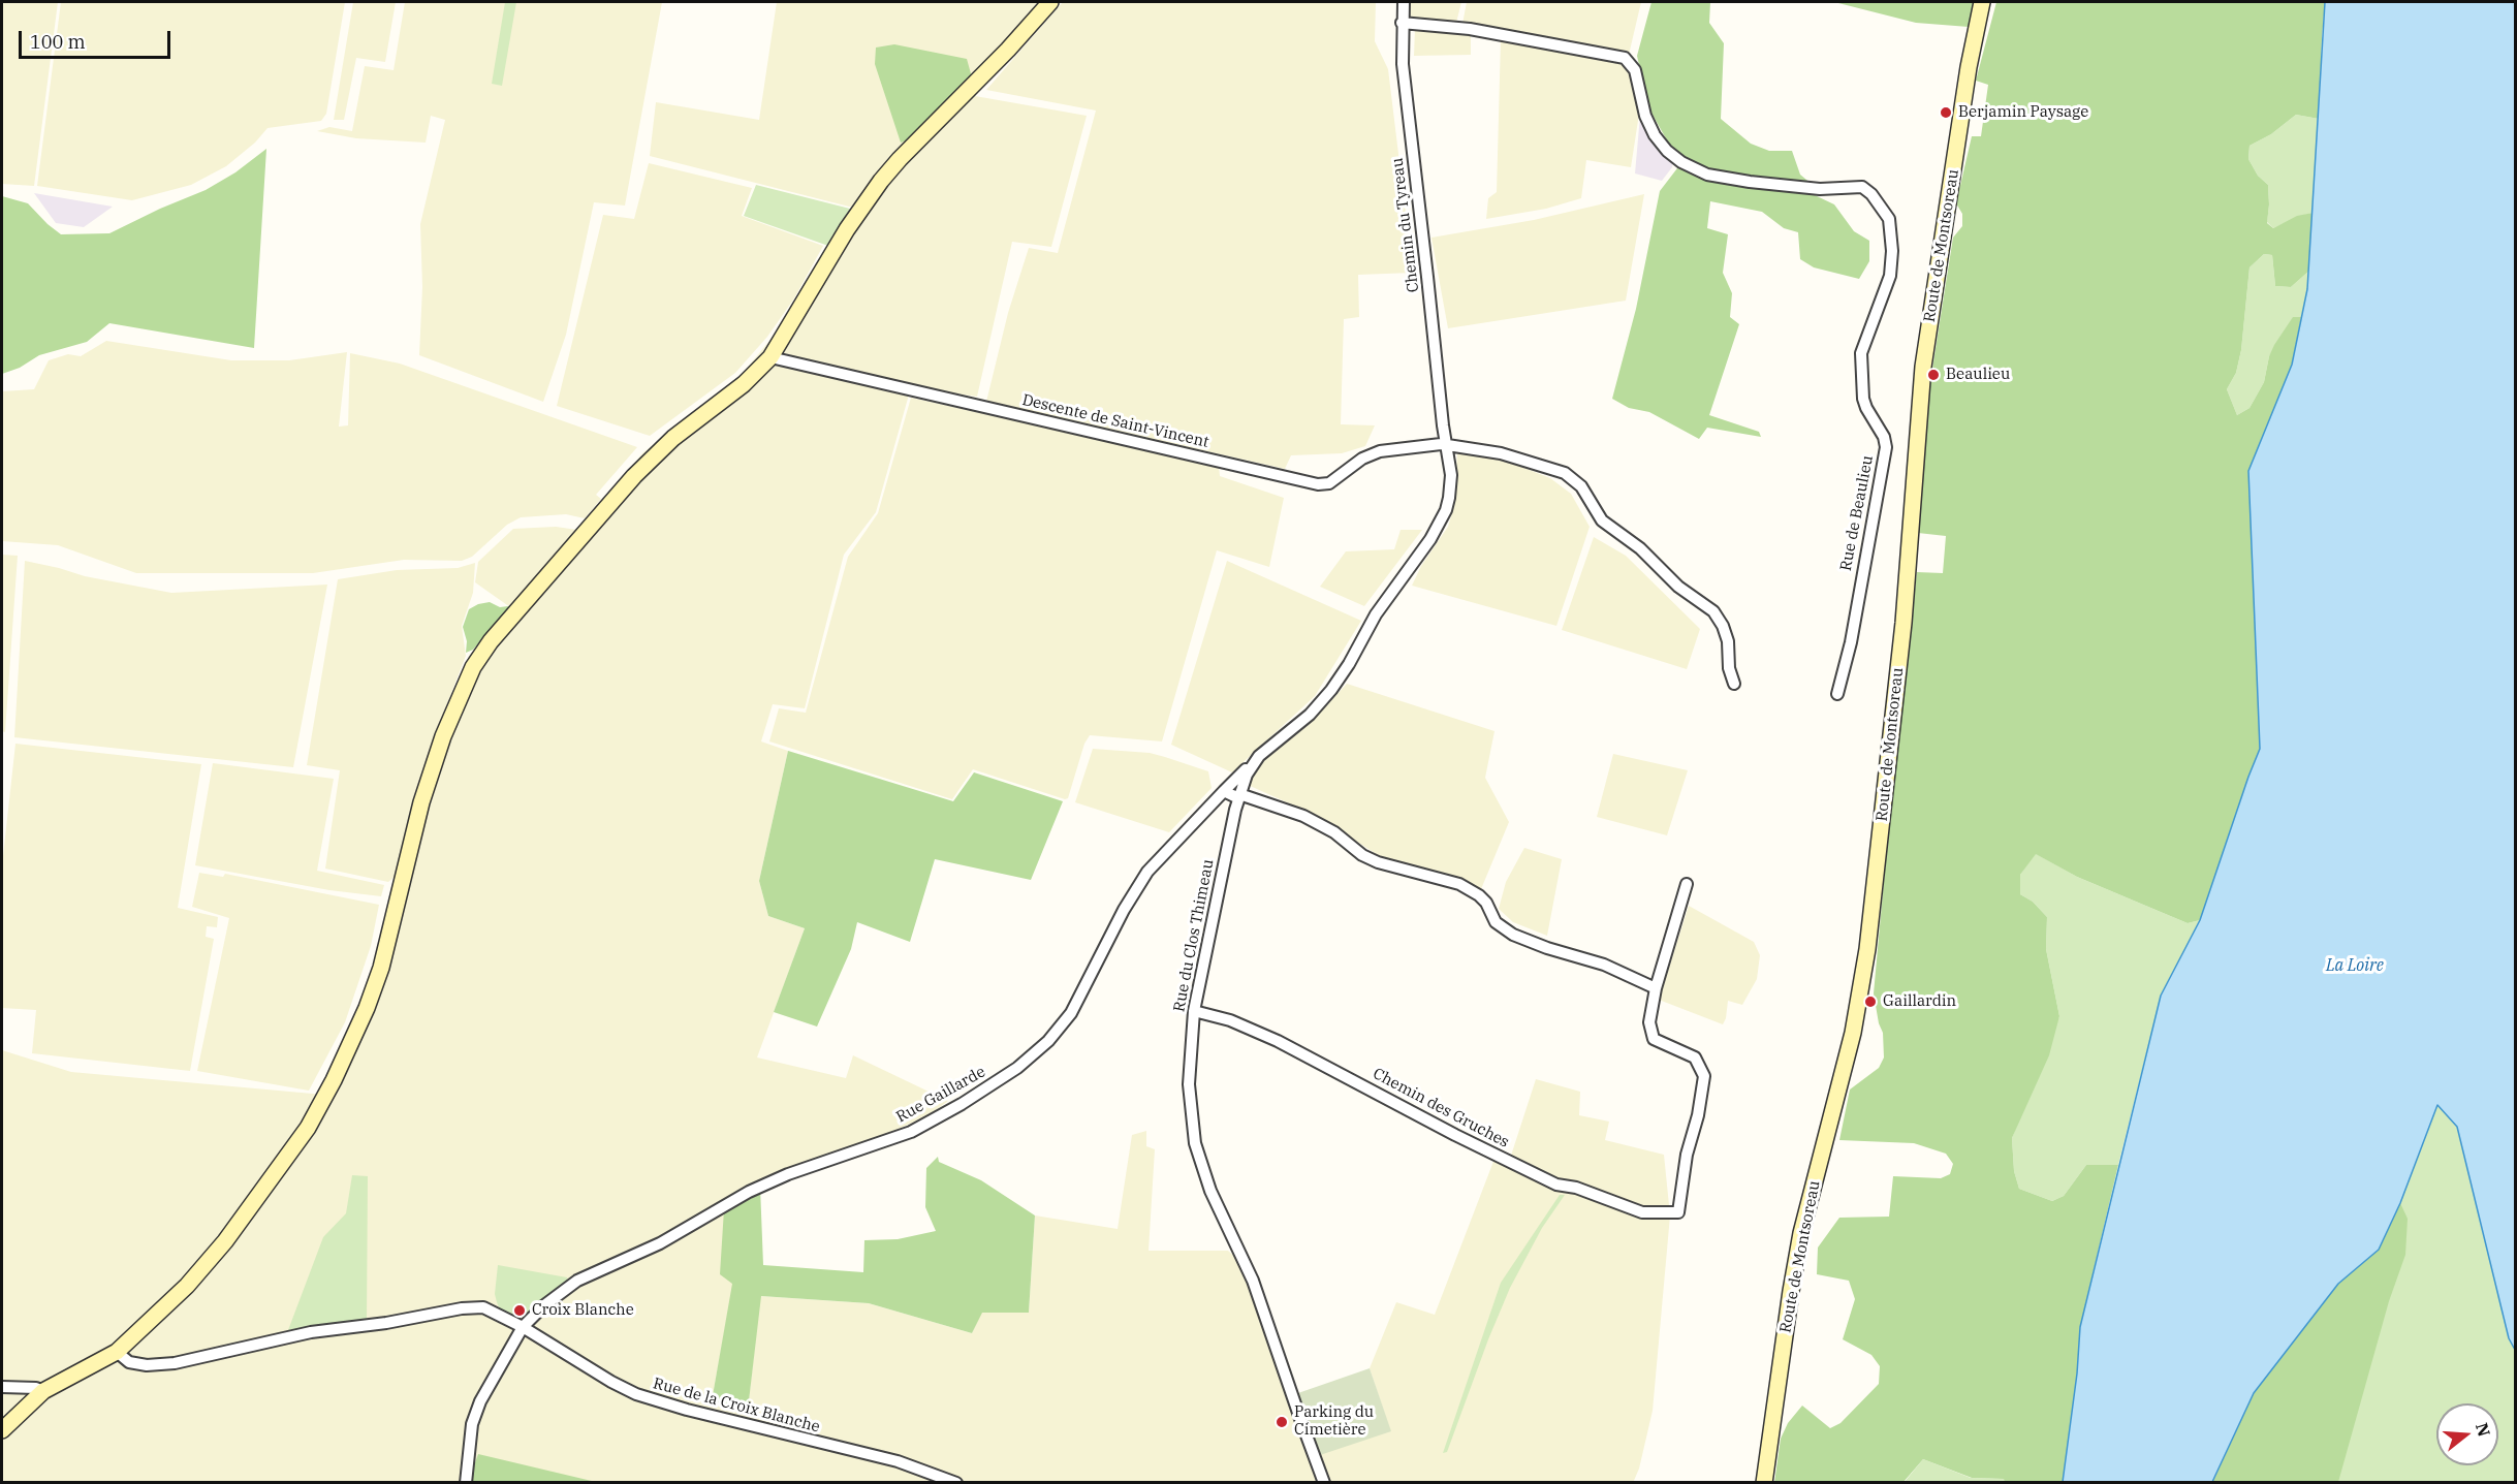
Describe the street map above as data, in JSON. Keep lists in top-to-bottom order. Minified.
{"streets":{"street":["Chemin du Tyreau","Route de Montsoreau","Descente de Saint-Vincent","Rue de Beaulieu","Rue du Clos Thimeau","Rue Gaillarde","Chemin des Gruches","Rue de la Croix Blanche"]},"crossings":[["Chemin du Tyreau","Descente de Saint-Vincent"],["Chemin du Tyreau","Rue de Beaulieu"],["Chemin du Tyreau","Rue du Clos Thimeau"],["Descente de Saint-Vincent","Rue du Clos Thimeau"],["Rue du Clos Thimeau","Rue Gaillarde"],["Rue du Clos Thimeau","Chemin des Gruches"],["Rue Gaillarde","Rue de la Croix Blanche"]],"water":["La Loire"],"places":["Berjamin Paysage","Beaulieu","Gaillardin","Croix Blanche","Parking du Cimetière"],"scale_bar":"100 m","north":"right"}
